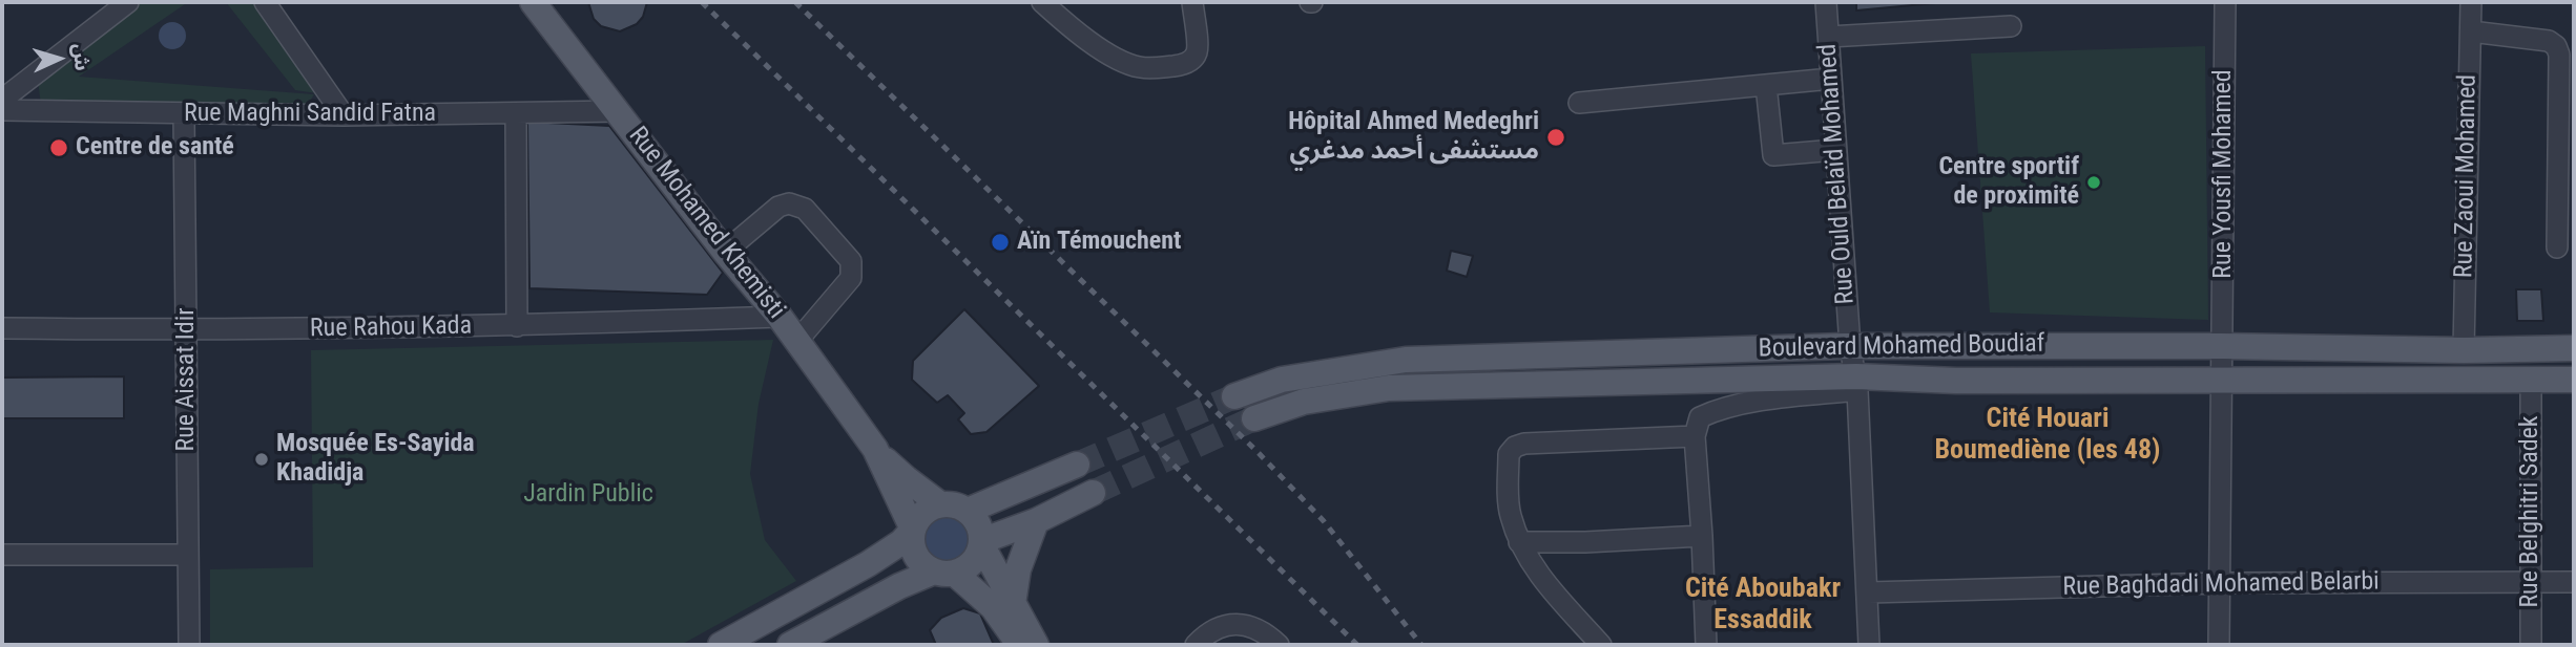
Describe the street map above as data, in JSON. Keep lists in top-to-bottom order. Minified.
{"streets":{"main road":["Rue Mohamed Khemisti","Boulevard Mohamed Boudiaf"],"street":["Rue Maghni Sandid Fatna","Rue Ould Belaïd Mohamed","Rue Yousfi Mohamed","Rue Zaoui Mohamed","Rue Rahou Kada","Rue Aissat Idir","Rue Belghitri Sadek","Rue Baghdadi Mohamed Belarbi"]},"crossings":[["Rue Maghni Sandid Fatna","Rue Mohamed Khemisti"],["Rue Maghni Sandid Fatna","Rue Aissat Idir"],["Rue Ould Belaïd Mohamed","Boulevard Mohamed Boudiaf"],["Rue Yousfi Mohamed","Boulevard Mohamed Boudiaf"],["Rue Zaoui Mohamed","Boulevard Mohamed Boudiaf"],["Rue Mohamed Khemisti","Rue Rahou Kada"],["Rue Rahou Kada","Rue Aissat Idir"],["Boulevard Mohamed Boudiaf","Rue Belghitri Sadek"],["Rue Belghitri Sadek","Rue Baghdadi Mohamed Belarbi"]],"districts":["Cité Houari Boumediène (les 48)","Cité Aboubakr Essaddik"],"parks":["Jardin Public"],"places":["Hôpital Ahmed Medeghri مستشفى أحمد مدغري","Centre de santé","Centre sportif de proximité","Aïn Témouchent","Mosquée Es-Sayida Khadidja"],"north":"right"}
